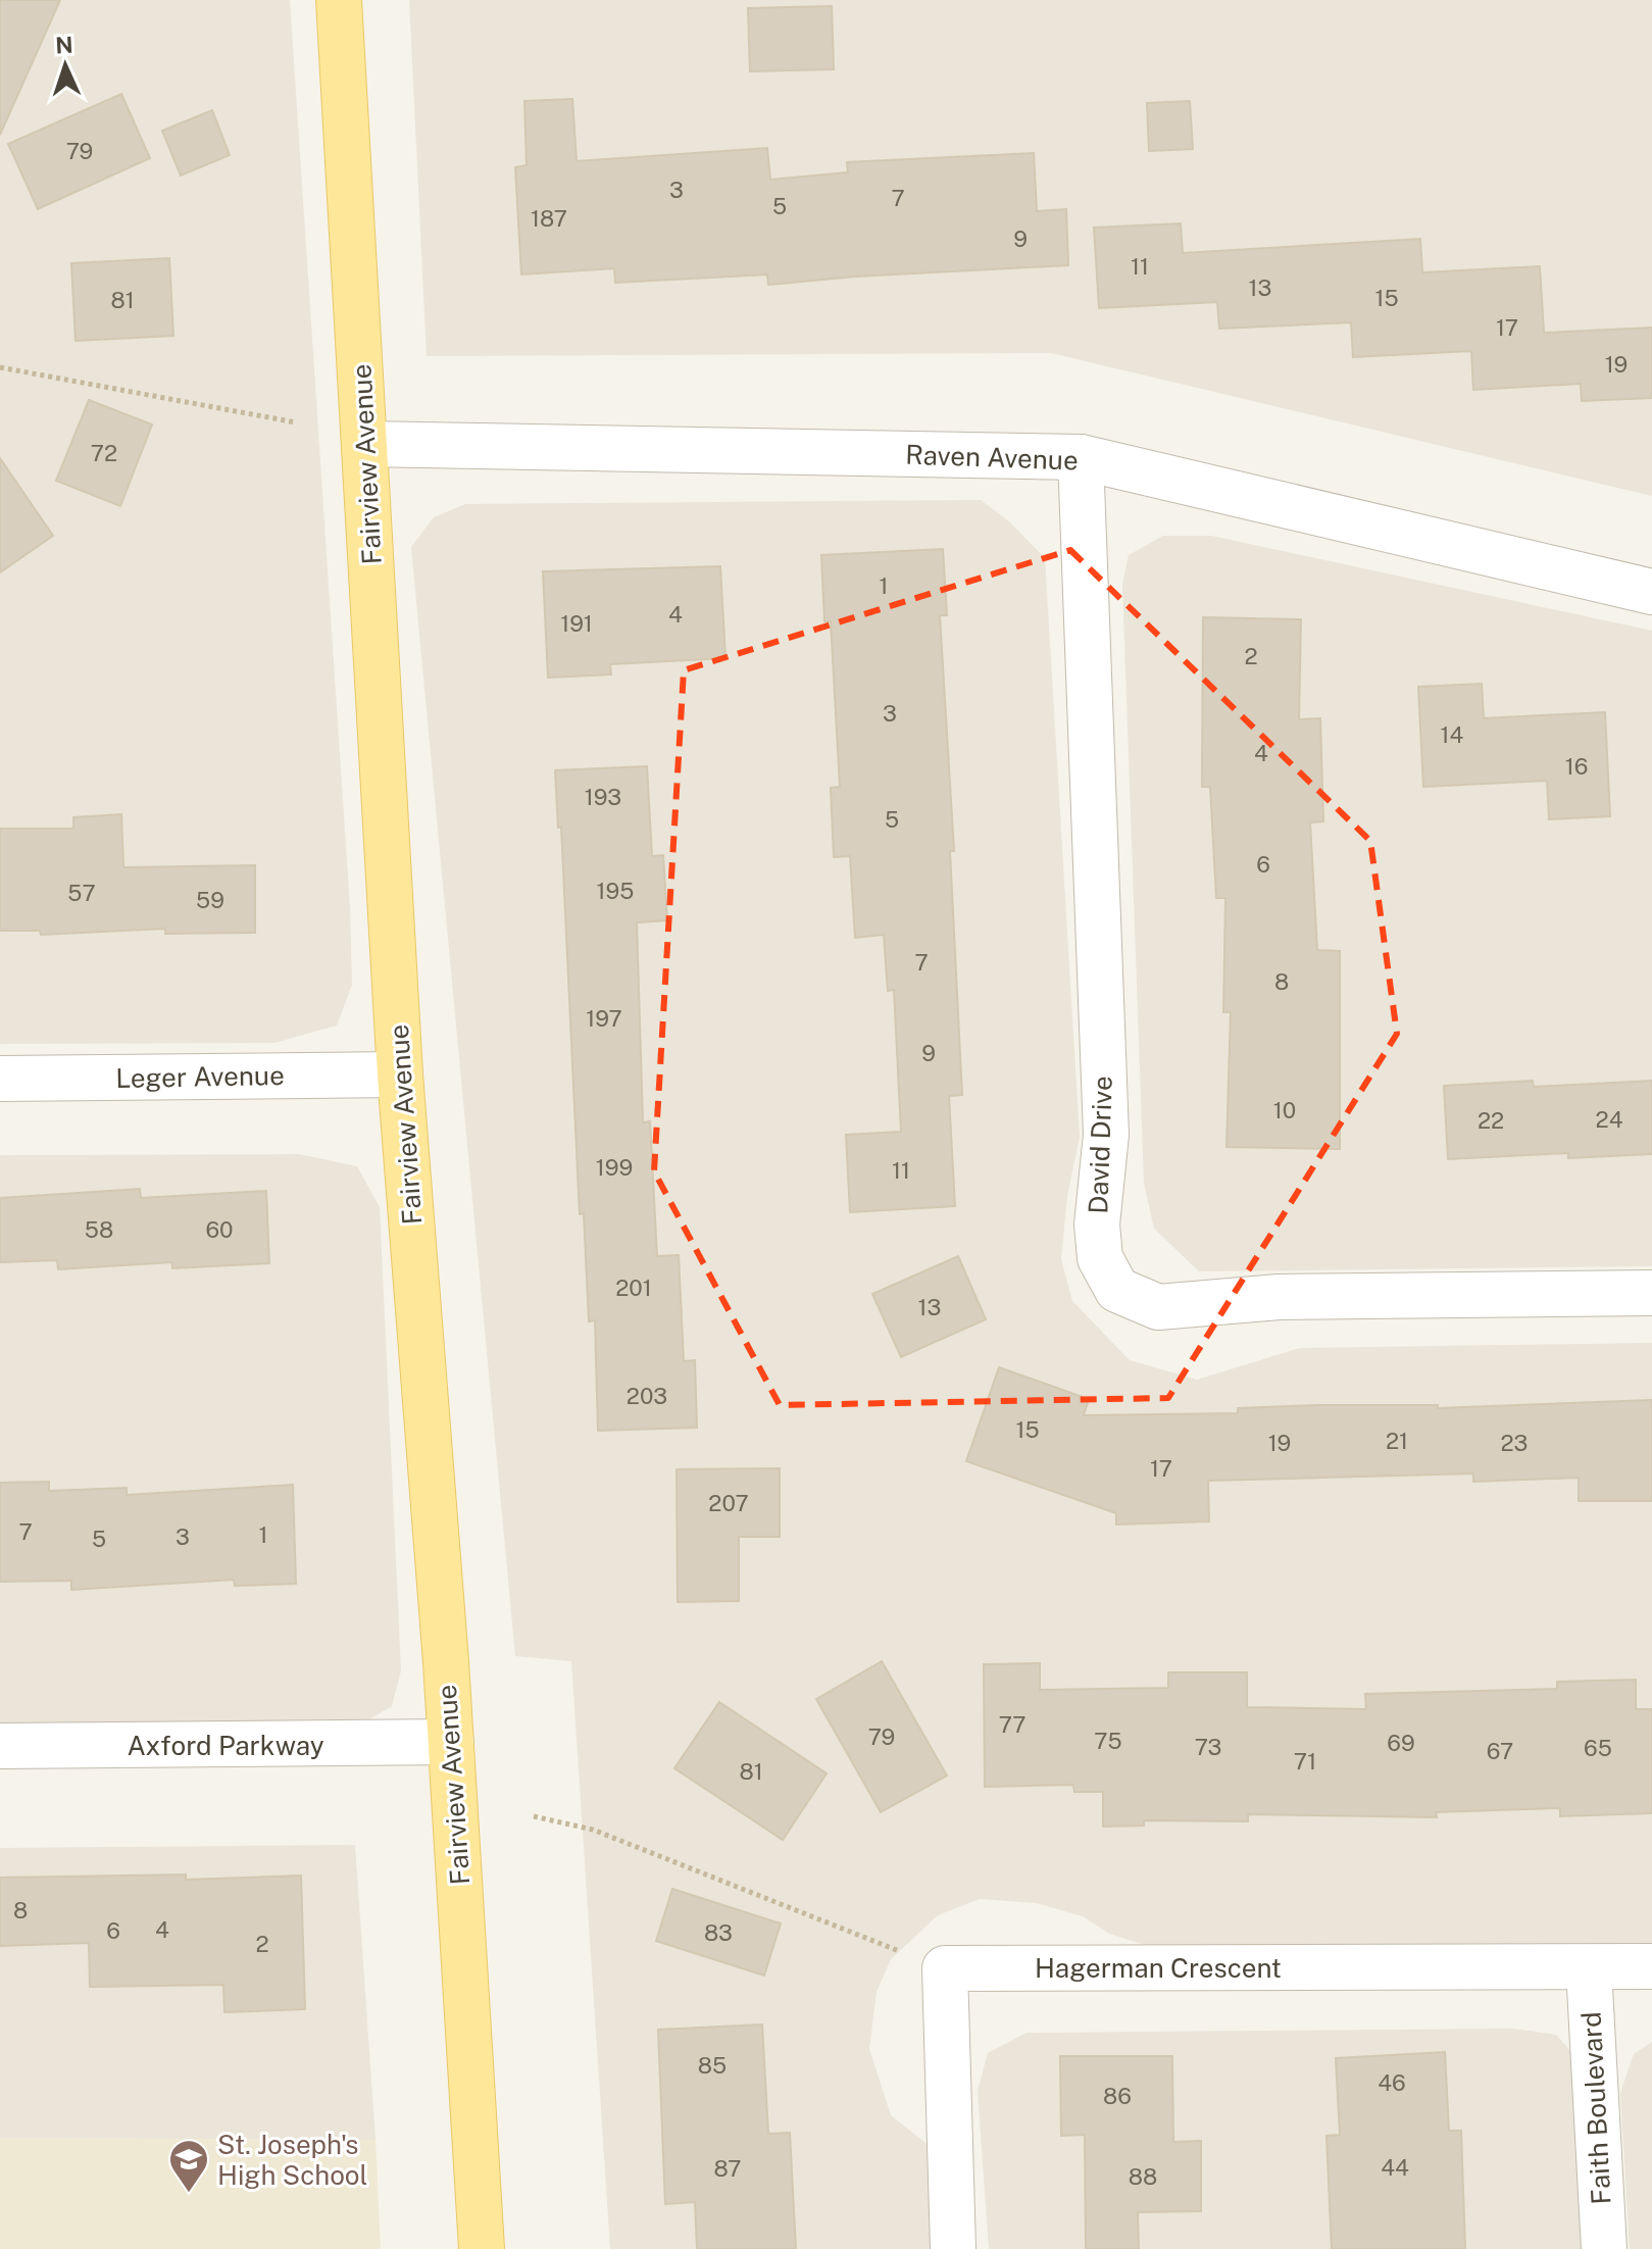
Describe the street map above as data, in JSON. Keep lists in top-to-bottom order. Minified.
{"streets":{"main road":["Fairview Avenue"],"street":["Raven Avenue","Leger Avenue","David Drive","Axford Parkway","Hagerman Crescent","Faith Boulevard"]},"crossings":[["Raven Avenue","Fairview Avenue"],["Raven Avenue","David Drive"],["Fairview Avenue","Leger Avenue"],["Fairview Avenue","Axford Parkway"],["Hagerman Crescent","Faith Boulevard"]],"places":{"school or university":["St. Joseph's High School"]},"house_numbers":["79","3","7","5","187","9","11","13","15","81","17","19","72","1","4","191","2","3","14","4","16","193","5","6","195","57","59","7","8","197","9","10","24","22","199","11","58","60","201","13","203","15","21","19","23","17","207","7","1","3","5","77","79","75","69","73","65","67","71","81","8","4","6","83","2","85","46","86","44","87","88"],"north":"top"}
